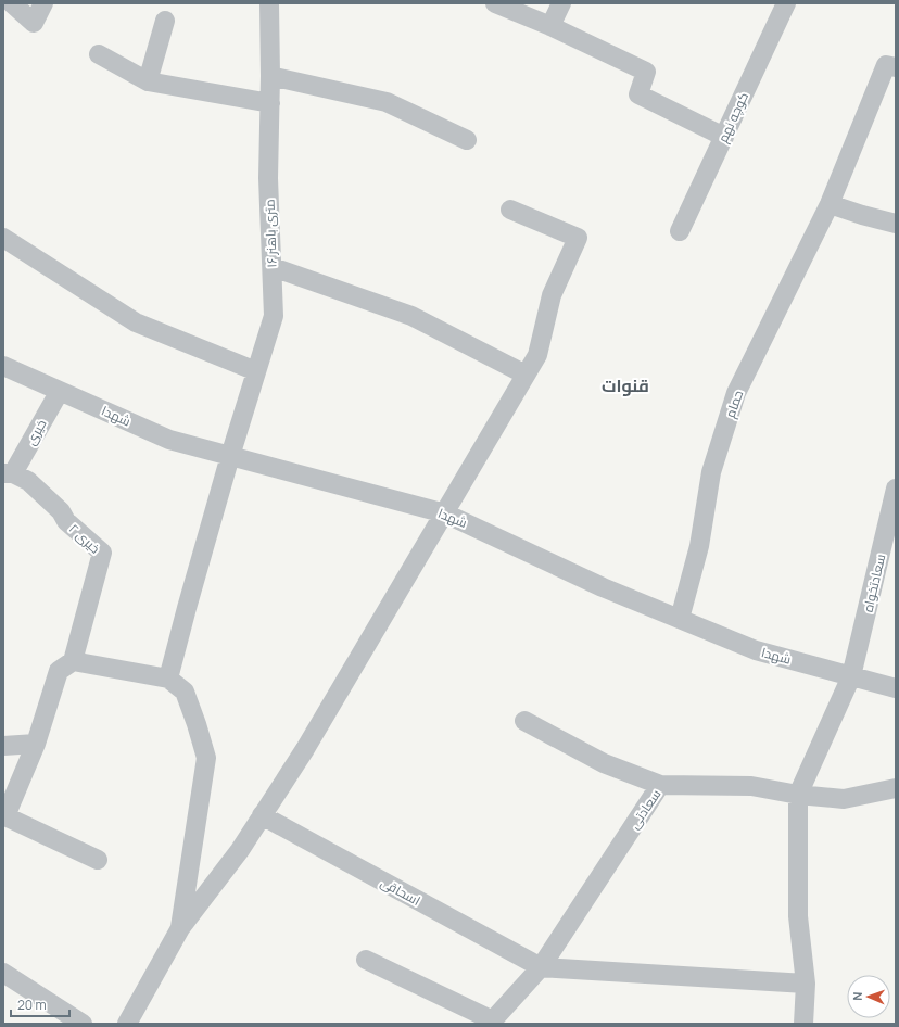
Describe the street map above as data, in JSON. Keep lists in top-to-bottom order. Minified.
{"streets":{"street":["کوچه نهم","۱۶ متری باهنر","حمام","شهدا","خیری","خیری ۲","سعادتخواه","سعادتی","اسحاقی"]},"crossings":[["۱۶ متری باهنر","شهدا"],["حمام","شهدا"],["شهدا","خیری"],["شهدا","سعادتخواه"],["خیری","خیری ۲"],["سعادتخواه","سعادتی"],["سعادتی","اسحاقی"]],"districts":["قنوات"],"scale_bar":"20 m","north":"left"}
